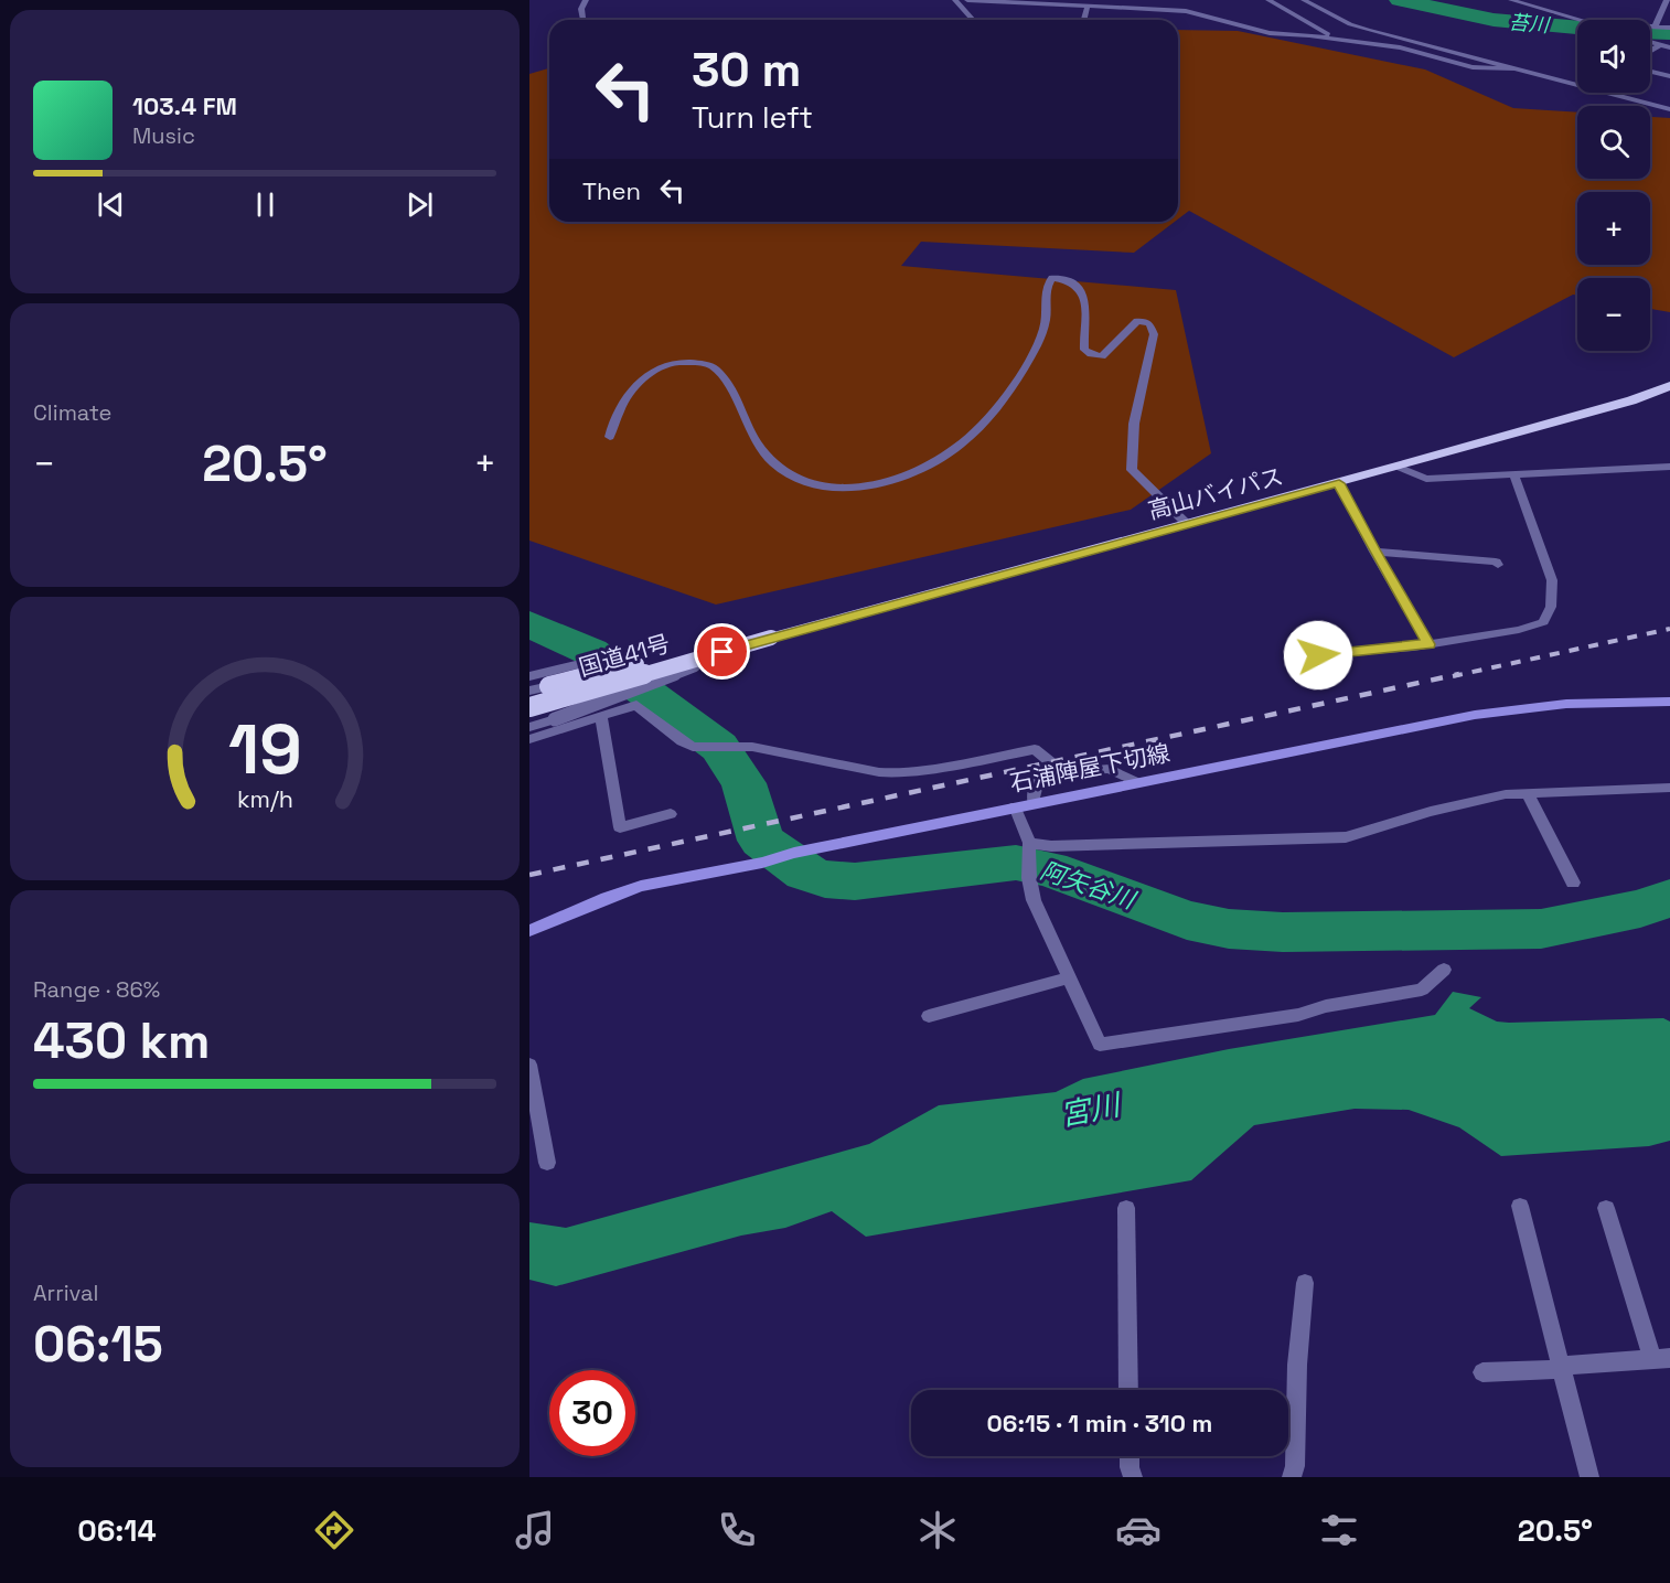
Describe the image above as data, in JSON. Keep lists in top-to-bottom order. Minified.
{"streets":{"highway":["高山バイパス","国道41号"],"main road":["石浦陣屋下切線"]},"crossings":[["高山バイパス","国道41号"]],"water":["苔川","阿矢谷川","宮川"],"page":{"map_buttons":["+","−"],"turn":["30 m","Turn left"],"song":["103.4 FM","Music"],"then":"Then","tile":["Climate",["Range · 86%","430 km"],["Arrival","06:15"]],"heat":["−","20.5°","+"],"limit":"30","trip":"06:15 · 1 min · 310 m","tabs":["06:14","20.5°"],"gauge":["19","km/h"]}}
